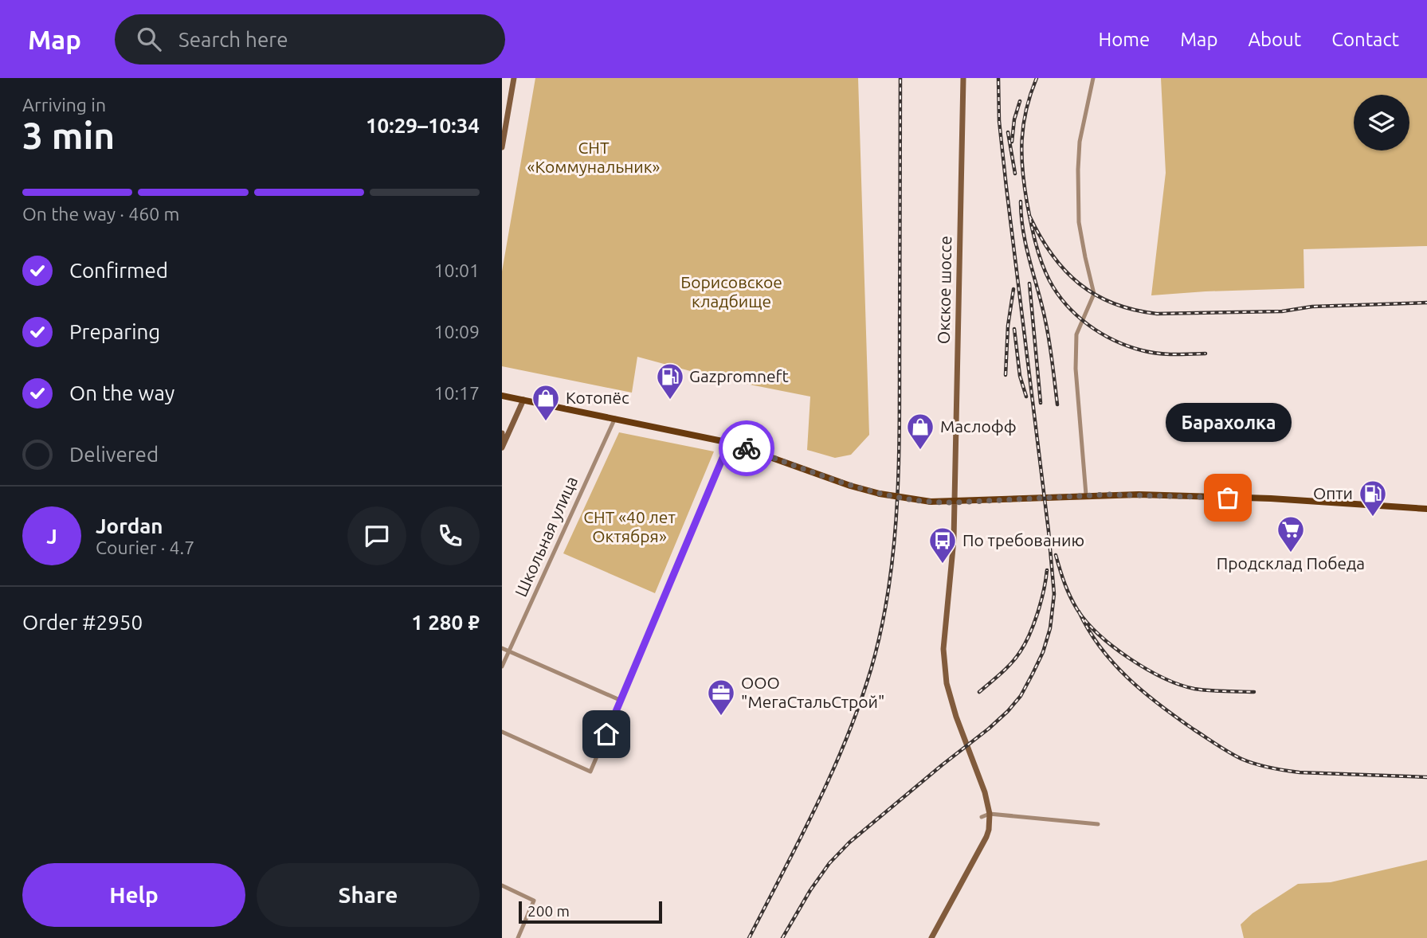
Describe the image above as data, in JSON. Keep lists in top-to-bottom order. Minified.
{"streets":{"street":["Окское шоссе","Школьная улица"]},"parks":["СНТ «Коммунальник»","Борисовское кладбище","СНТ «40 лет Октября»"],"places":{"fuel station":["Gazpromneft","Опти"],"shop":["Котопёс","Маслофф"],"other":["Барахолка"],"supermarket":["Продсклад Победа"],"bus stop":["По требованию"],"office":["ООО \"МегаСтальСтрой\""]},"scale_bar":"200 m","page":{"header":"Map","search":"Search here","nav":["Home","Map","About","Contact"],"heading":["3 min","Arriving in","10:29–10:34"],"panel":["Jordan","Courier · 4.7","Order #2950","1 280 ₽"],"bar":"On the way · 460 m","list":[["Confirmed","10:01"],["Preparing","10:09"],["On the way","10:17"],"Delivered"],"bubble":"Барахолка","round":"J","buttons":["Help","Share"],"scale":"200 m"}}
